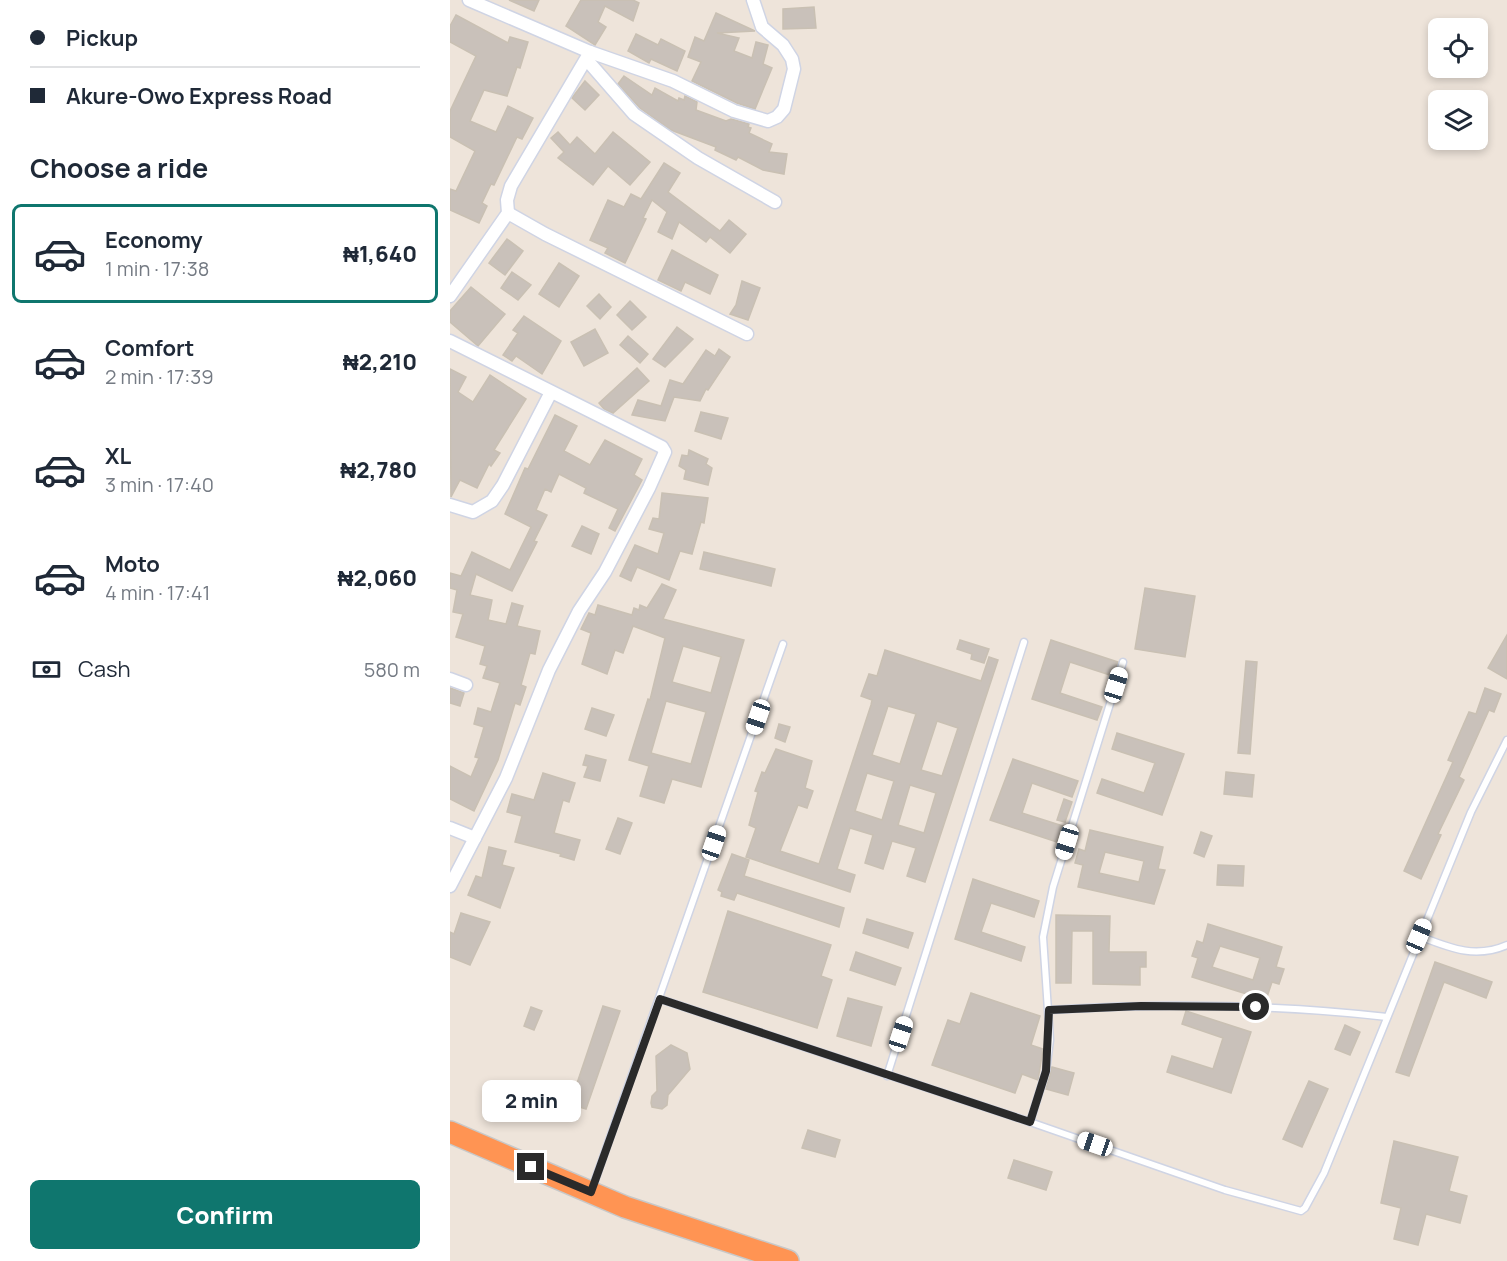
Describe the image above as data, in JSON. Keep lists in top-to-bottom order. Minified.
{"page":{"banner":["Pickup","Akure-Owo Express Road"],"heading":"Choose a ride","list":[{"name":"Economy","note":"1 min · 17:38","value":"₦1,640"},{"name":"Comfort","note":"2 min · 17:39","value":"₦2,210"},{"name":"XL","note":"3 min · 17:40","value":"₦2,780"},{"name":"Moto","note":"4 min · 17:41","value":"₦2,060"}],"pay":["Cash","580 m"],"bubble":"2 min","buttons":"Confirm"}}
